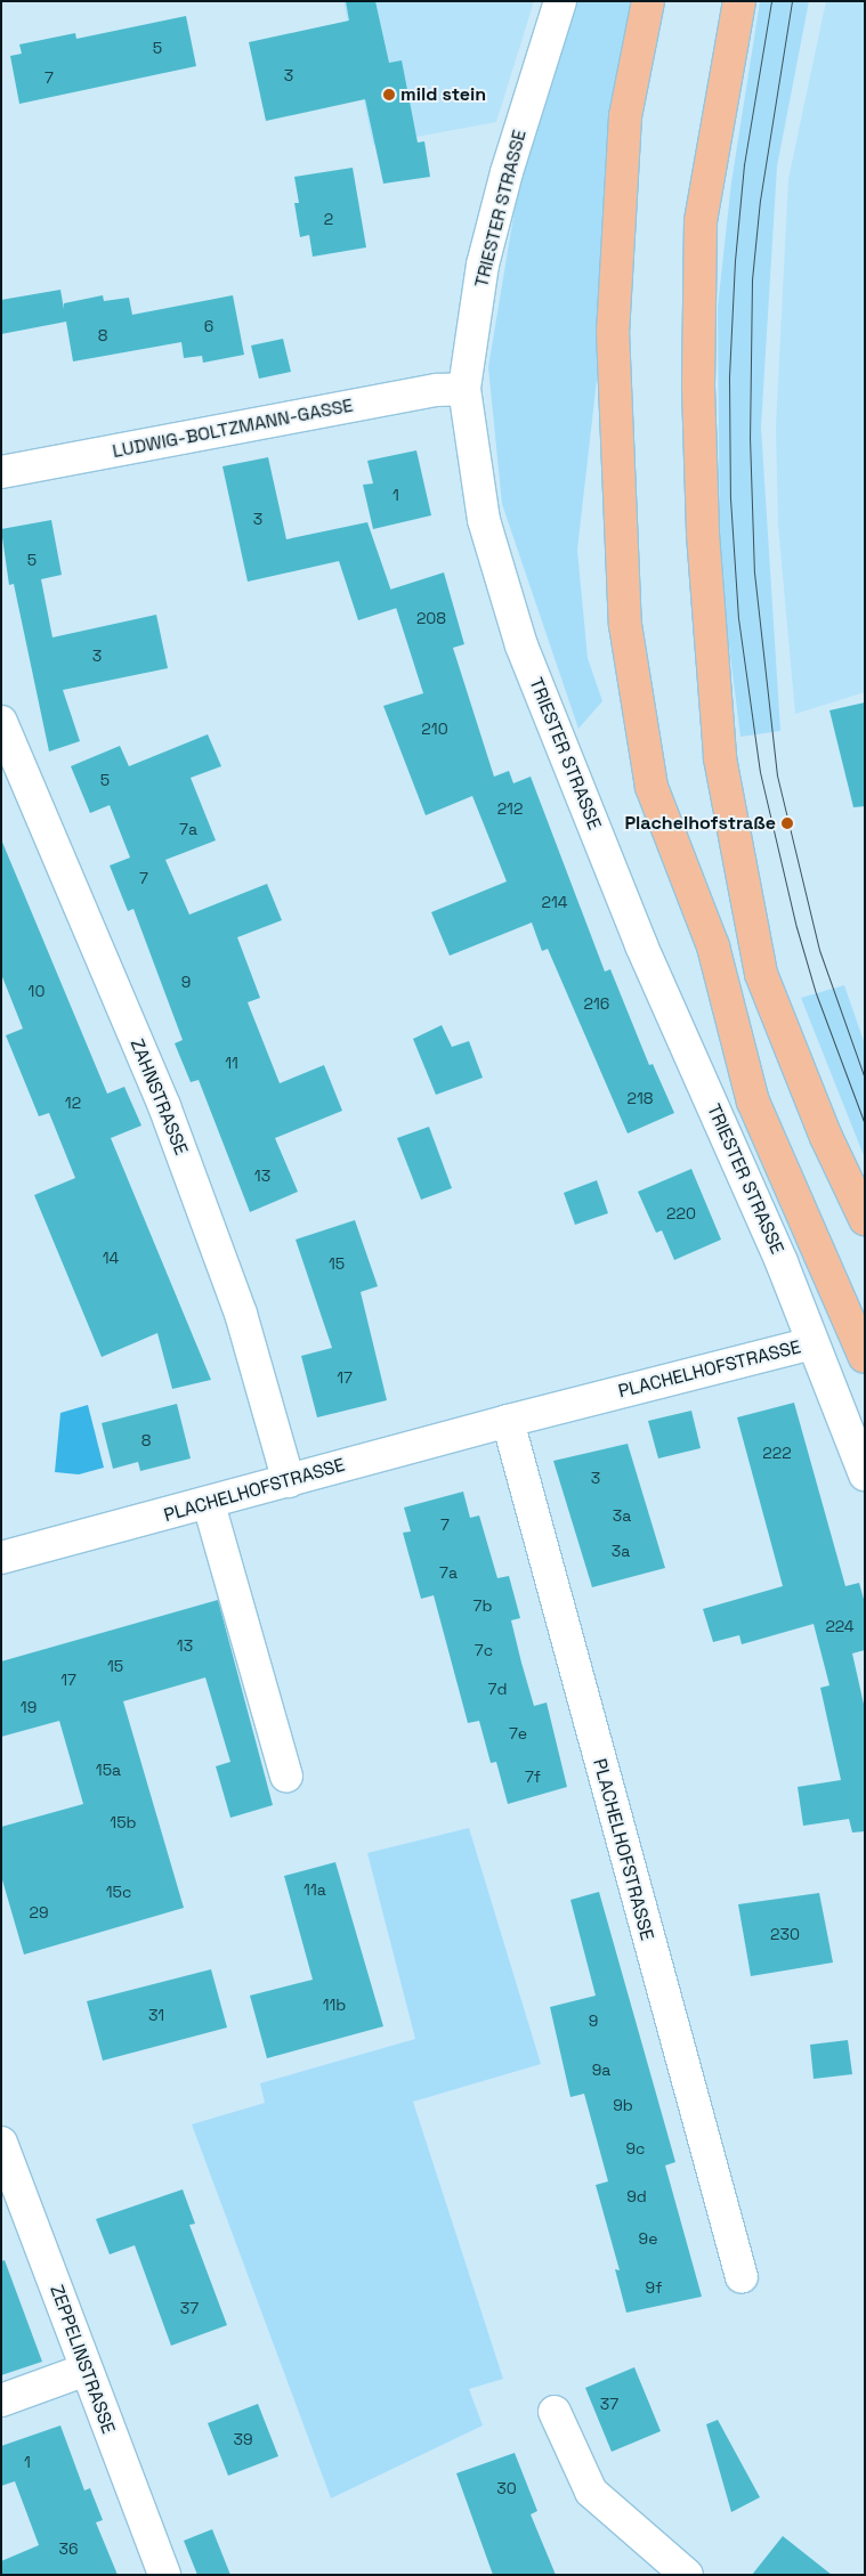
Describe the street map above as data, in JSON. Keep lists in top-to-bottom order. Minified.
{"streets":{"main road":["TRIESTER STRASSE"],"street":["LUDWIG-BOLTZMANN-GASSE","ZAHNSTRASSE","PLACHELHOFSTRASSE","ZEPPELINSTRASSE"]},"crossings":[["TRIESTER STRASSE","LUDWIG-BOLTZMANN-GASSE"],["TRIESTER STRASSE","PLACHELHOFSTRASSE"],["ZAHNSTRASSE","PLACHELHOFSTRASSE"]],"places":["mild stein","Plachelhofstraße"],"house_numbers":["5","3","7","2","6","8","1","3","5","208","3","210","5","212","7a","7","214","9","10","216","11","218","12","13","220","14","15","17","8","222","3","3a","7","3a","7a","7b","224","13","7c","15","17","7d","19","7e","15a","7f","15b","11a","15c","29","230","11b","31","9","9a","9b","9c","9d","9e","9f","37","37","39","1","30","36"]}
